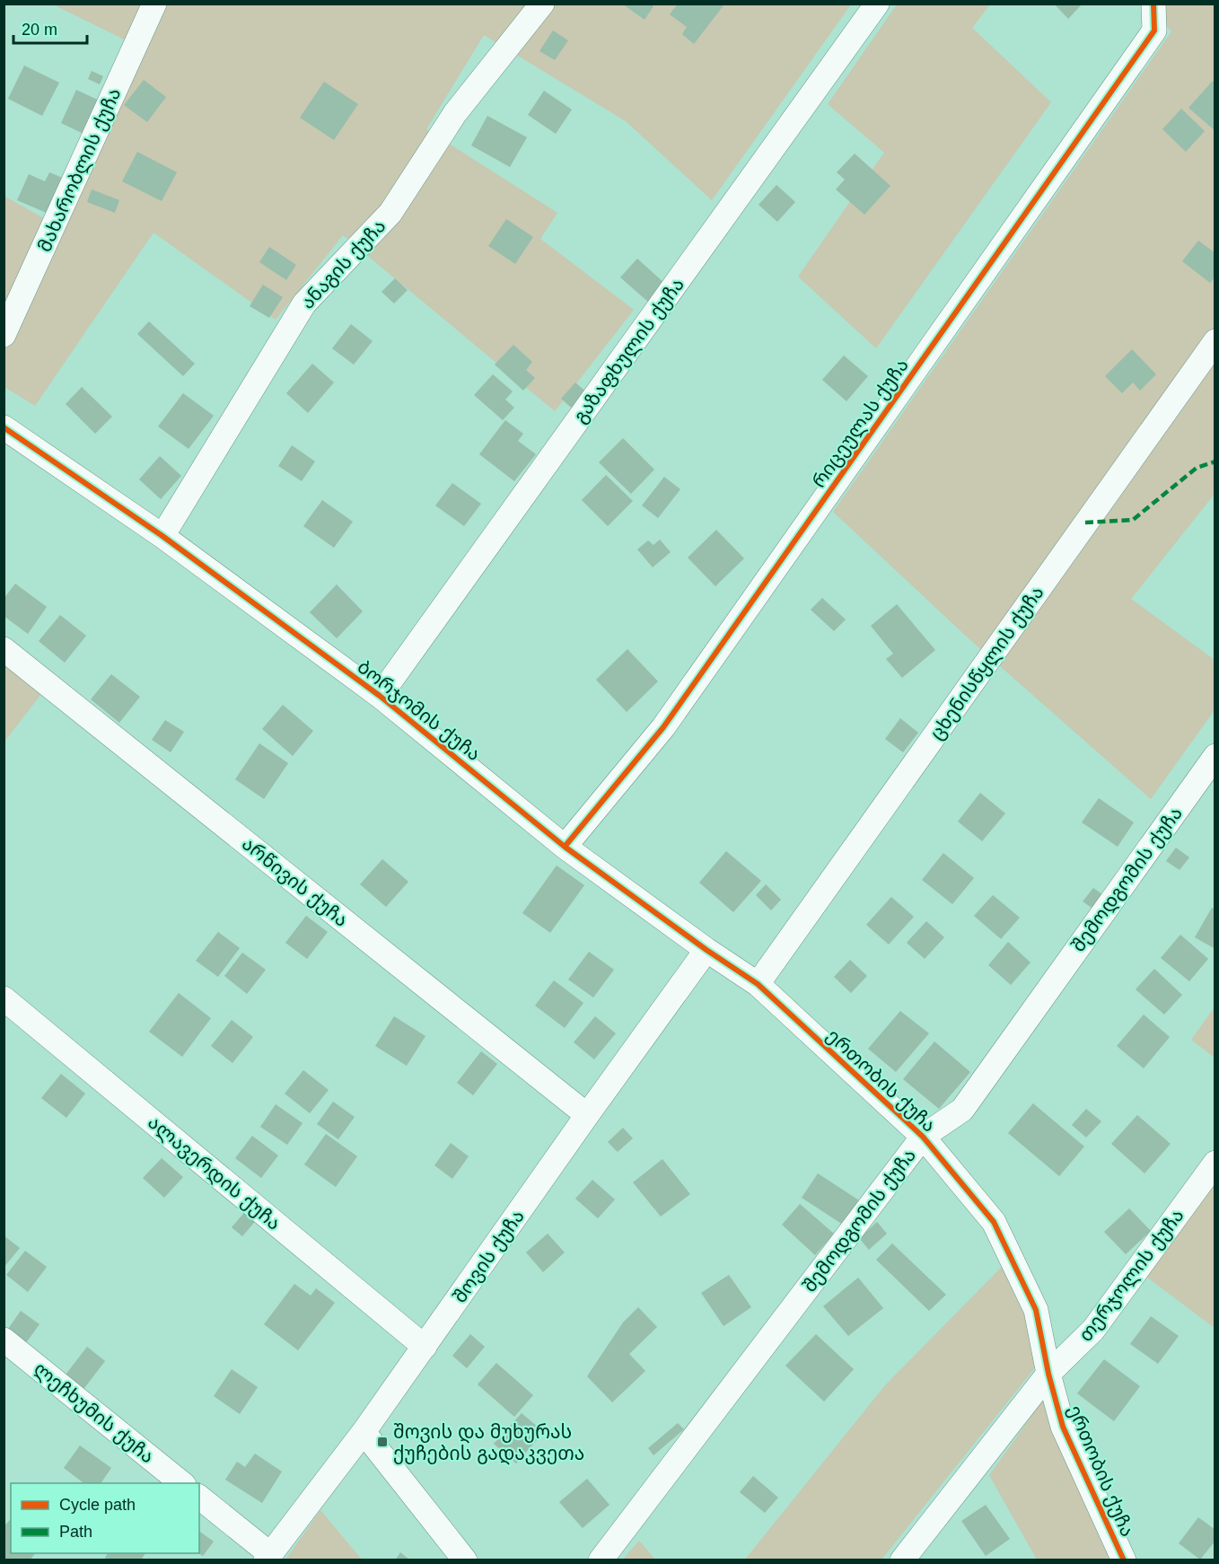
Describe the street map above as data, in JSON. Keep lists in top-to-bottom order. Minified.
{"streets":{"street":["მახარობლის ქუჩა","ანაგის ქუჩა","გაზაფხულის ქუჩა","რიცეულას ქუჩა","ცხენისწყლის ქუჩა","ბორჯომის ქუჩა","შემოდგომის ქუჩა","არწივის ქუჩა","ერთობის ქუჩა","ალავერდის ქუჩა","შოვის ქუჩა","თერჯოლის ქუჩა","ლეჩხუმის ქუჩა"]},"crossings":[["ანაგის ქუჩა","ბორჯომის ქუჩა"],["გაზაფხულის ქუჩა","ბორჯომის ქუჩა"],["რიცეულას ქუჩა","ბორჯომის ქუჩა"],["ცხენისწყლის ქუჩა","ბორჯომის ქუჩა"],["ცხენისწყლის ქუჩა","ერთობის ქუჩა"],["ბორჯომის ქუჩა","ერთობის ქუჩა"],["ბორჯომის ქუჩა","შოვის ქუჩა"],["შემოდგომის ქუჩა","ერთობის ქუჩა"],["არწივის ქუჩა","შოვის ქუჩა"],["ერთობის ქუჩა","თერჯოლის ქუჩა"],["ალავერდის ქუჩა","შოვის ქუჩა"]],"places":{"transit":["შოვის და მუხურას ქუჩების გადაკვეთა"]},"legend":["Cycle path","Path"],"scale_bar":"20 m"}
